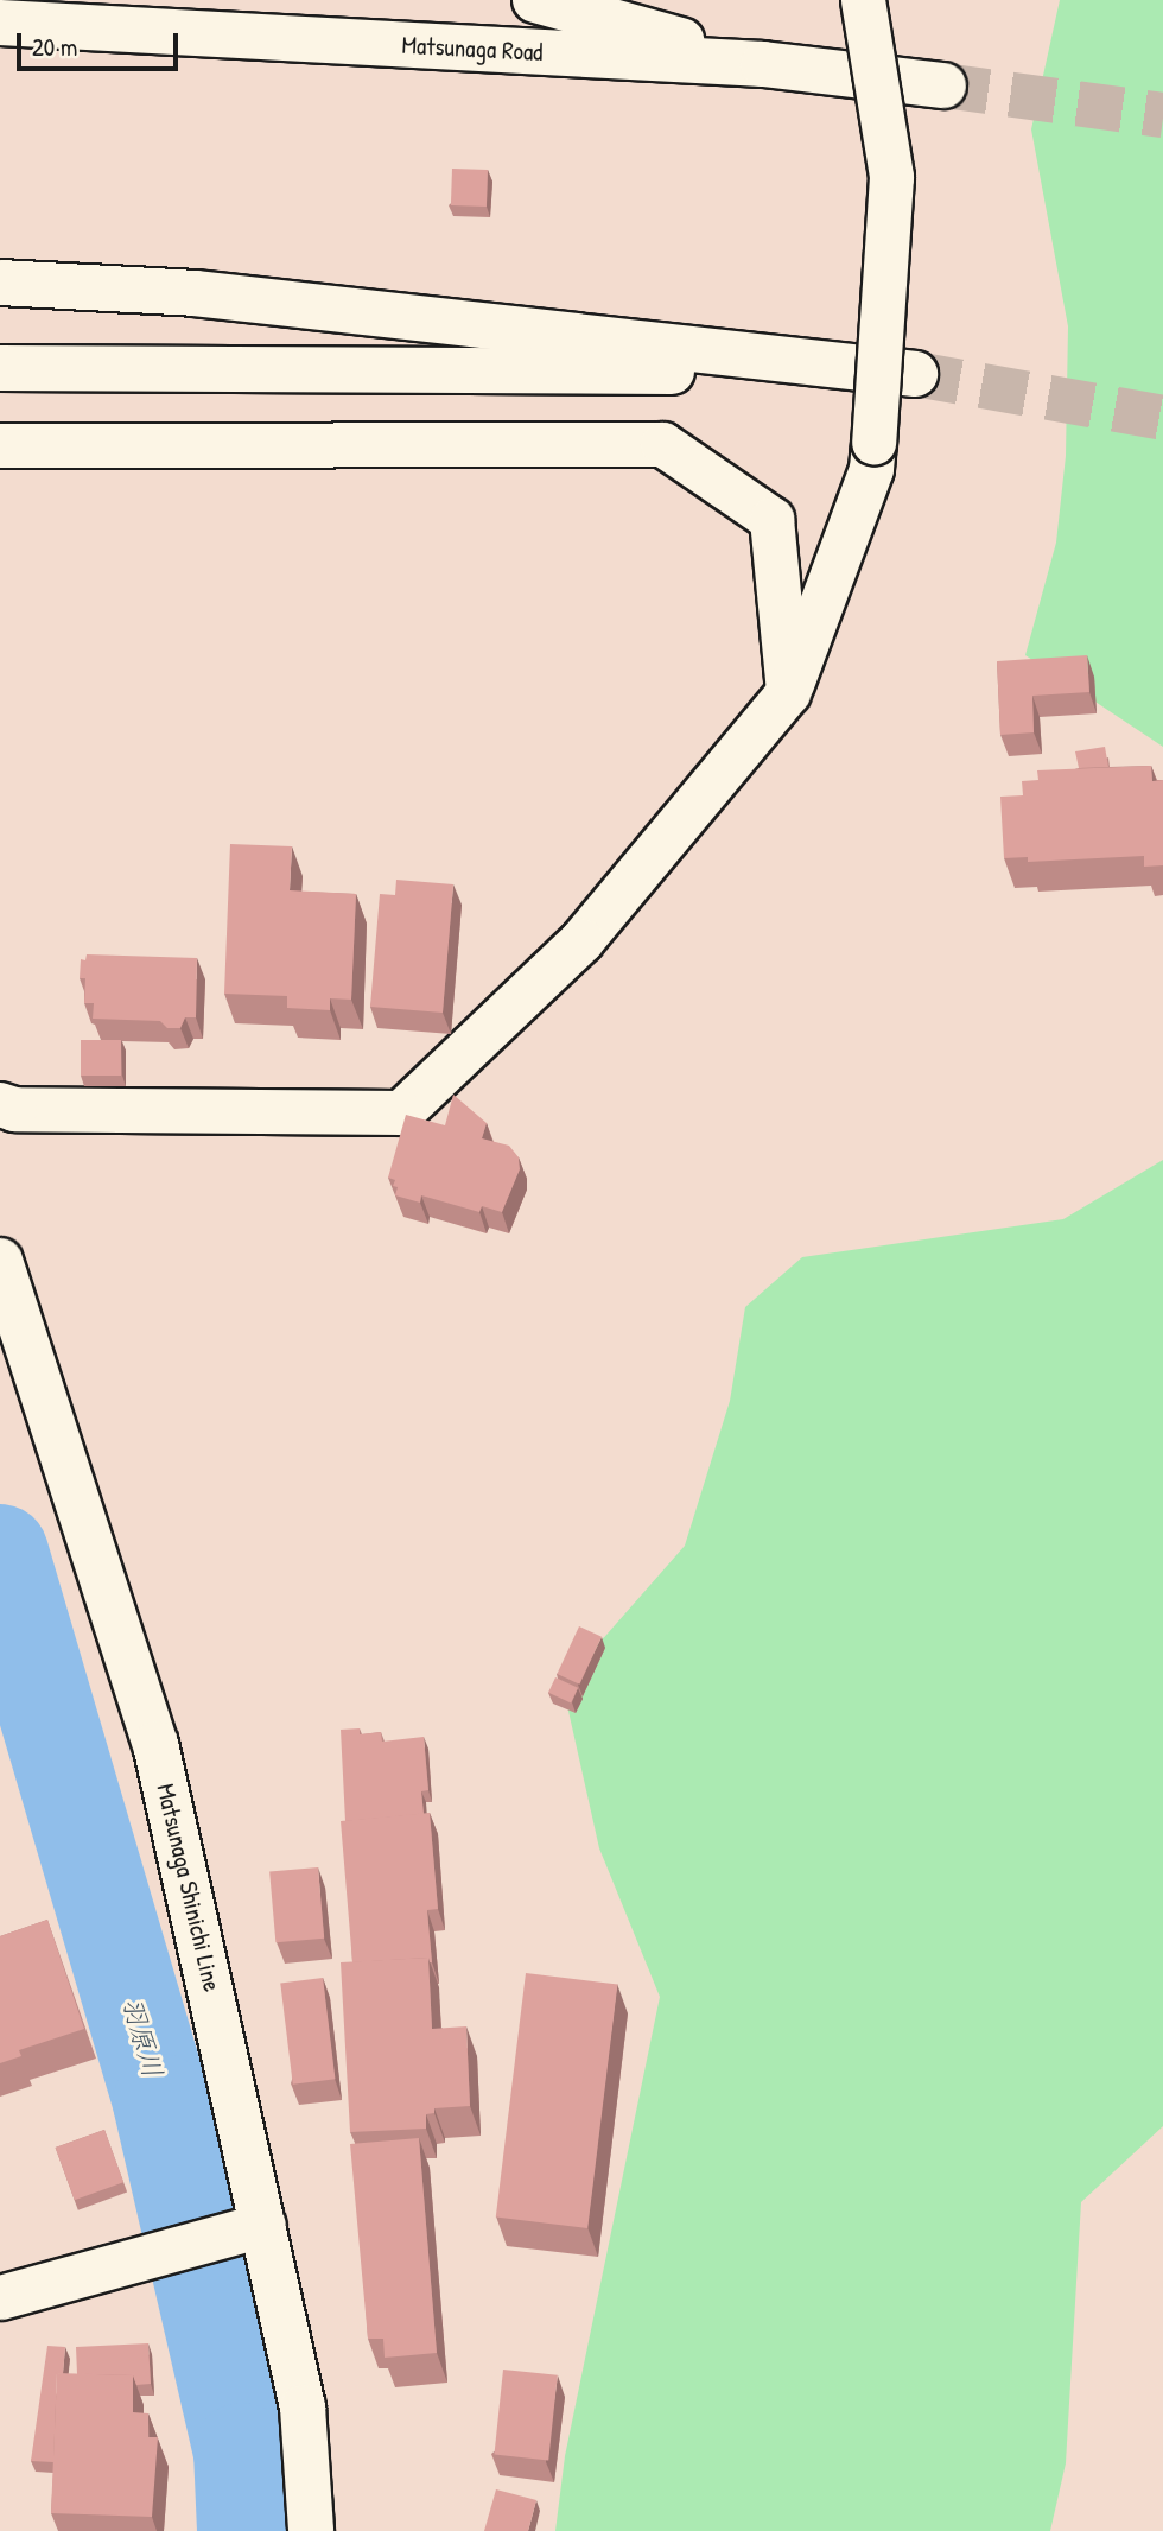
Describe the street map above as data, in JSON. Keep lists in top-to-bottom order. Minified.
{"streets":{"main road":["Matsunaga Road","Matsunaga Shinichi Line"]},"water":["羽原川"],"scale_bar":"20 m"}
